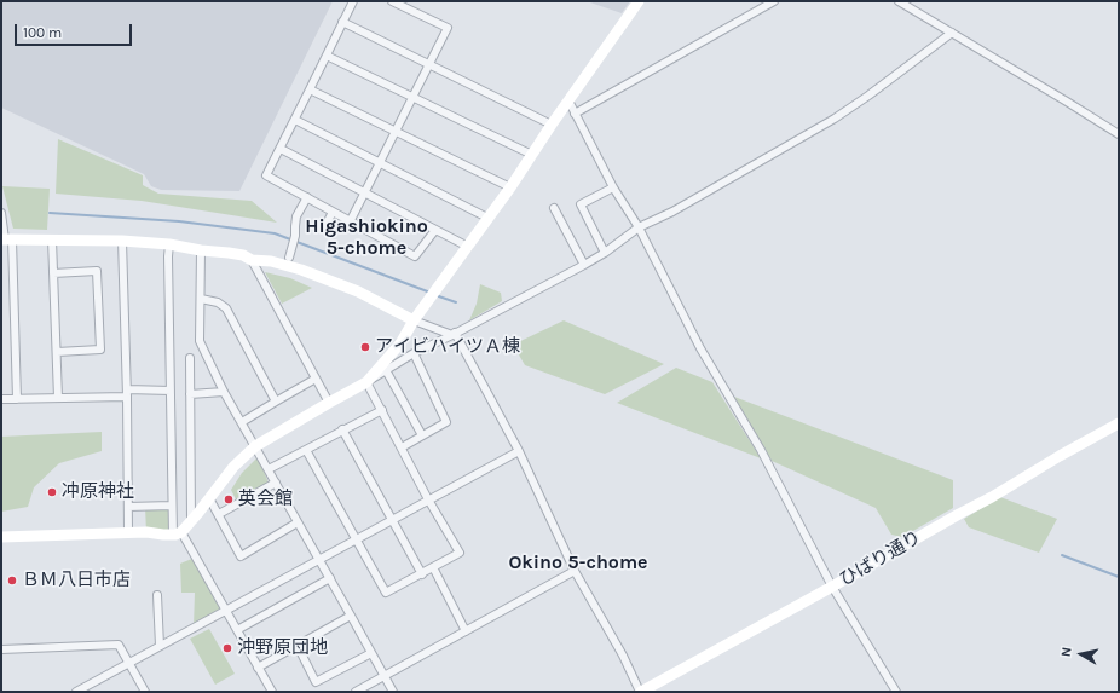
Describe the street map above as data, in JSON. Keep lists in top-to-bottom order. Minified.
{"streets":{"street":["ひばり通り"]},"districts":["Higashiokino 5-chome","Okino 5-chome"],"places":["アイビハイツＡ棟","冲原神社","英会館","ＢＭ八日市店","沖野原団地"],"scale_bar":"100 m","north":"left"}
